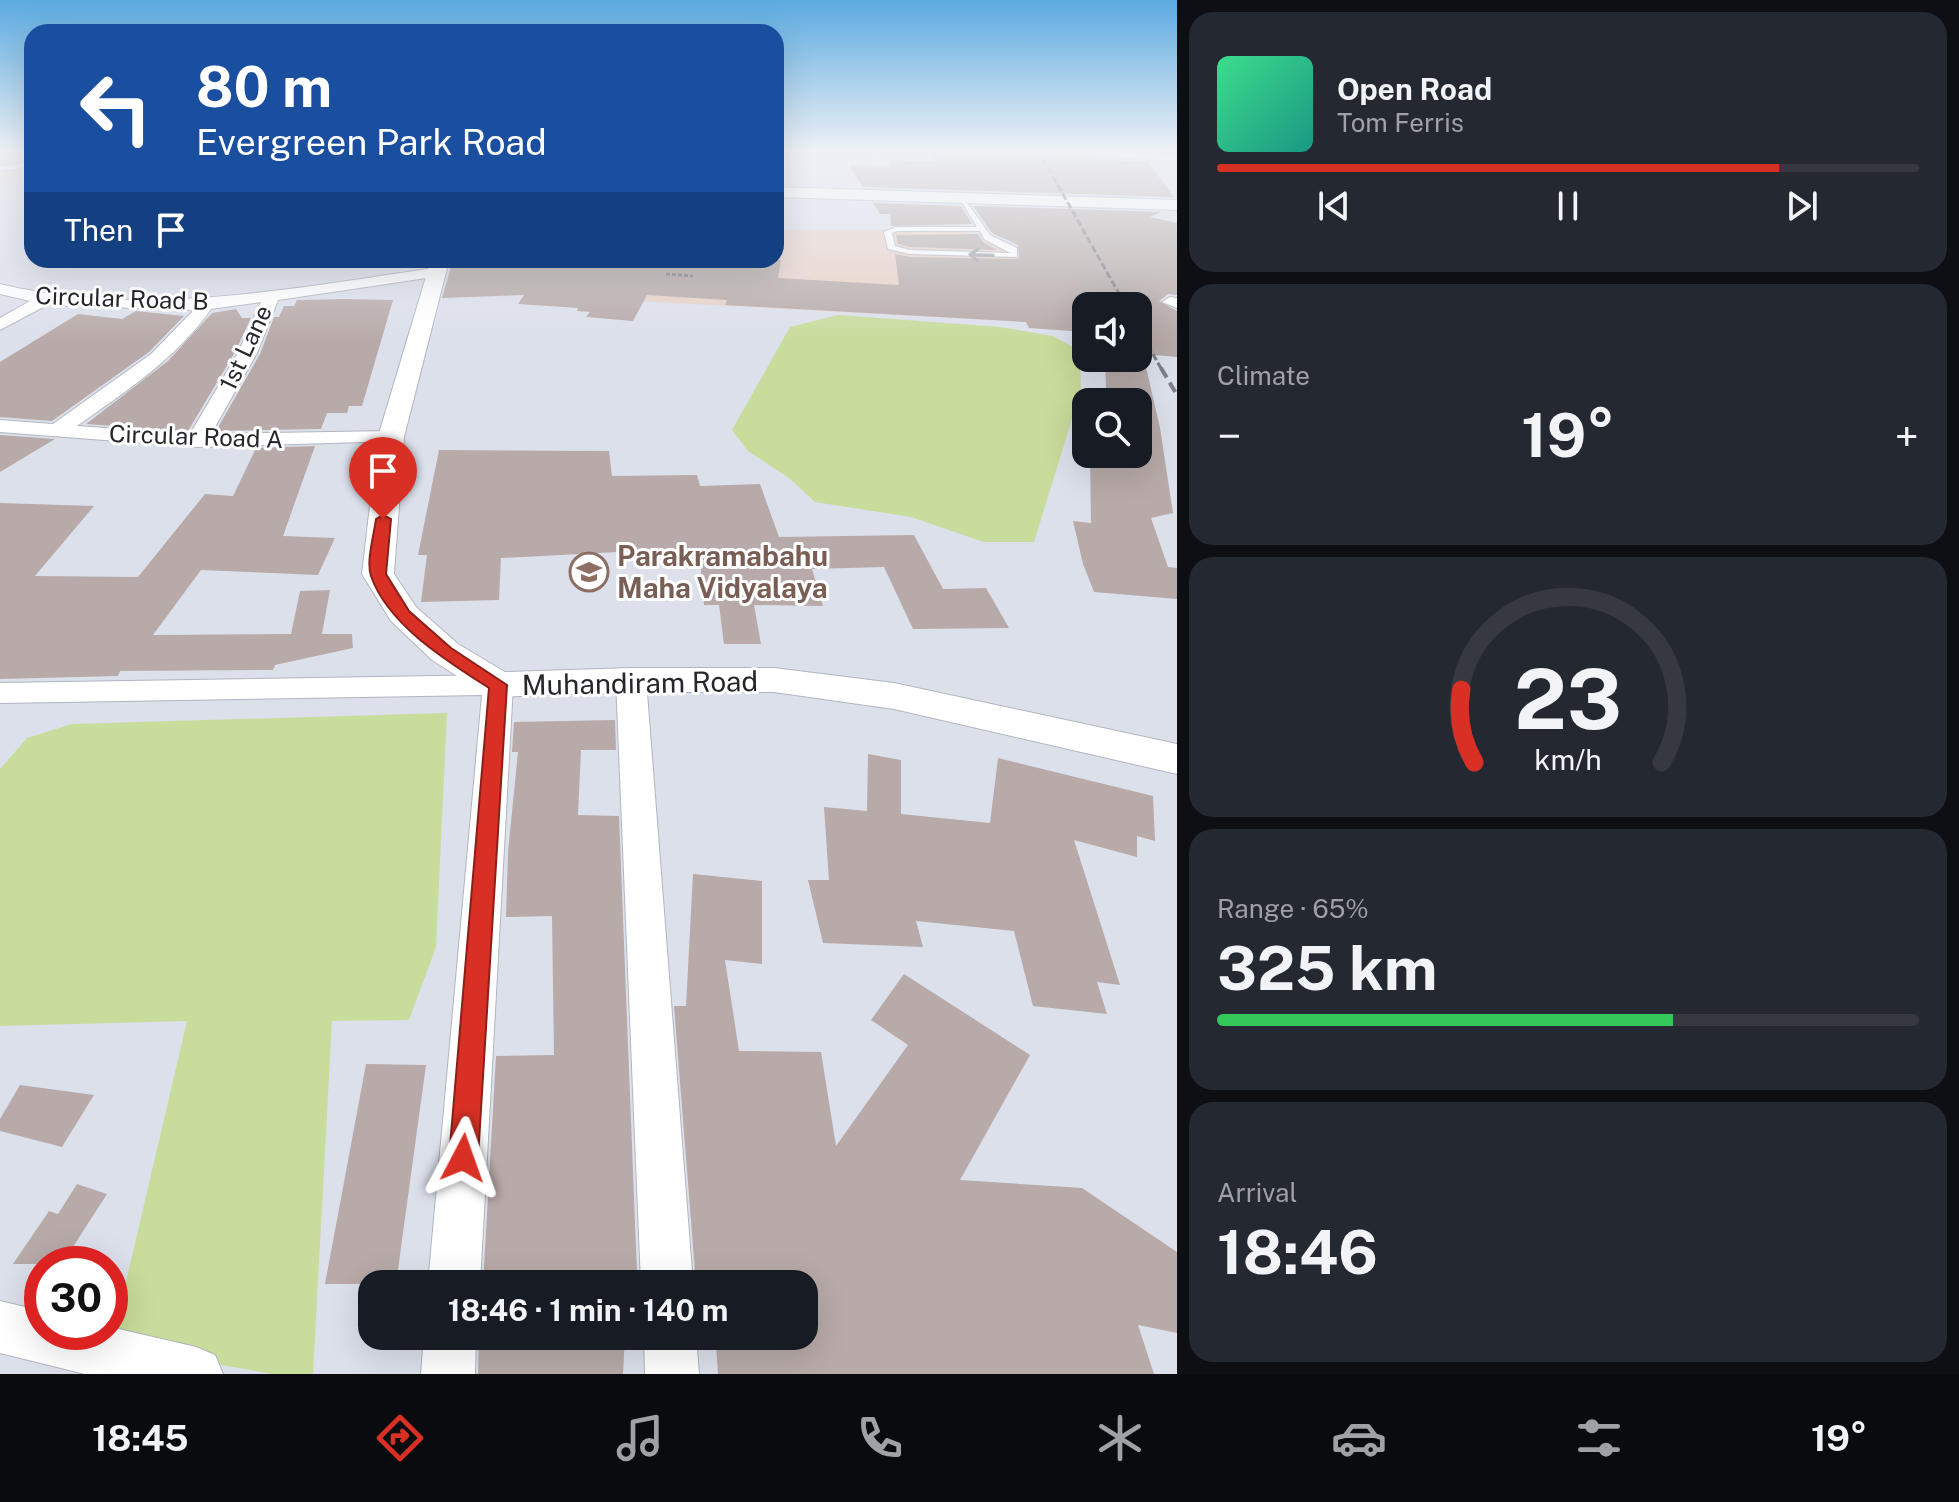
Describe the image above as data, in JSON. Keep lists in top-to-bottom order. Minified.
{"streets":{"street":["Circular Road B","1st Lane","Circular Road A","Muhandiram Road"]},"crossings":[["Circular Road B","1st Lane"],["1st Lane","Circular Road A"]],"places":{"school or university":["Parakramabahu Maha Vidyalaya"]},"page":{"turn":["80 m","Evergreen Park Road"],"song":["Open Road","Tom Ferris"],"then":"Then","tile":["Climate",["Range · 65%","325 km"],["Arrival","18:46"]],"heat":["−","19°","+"],"limit":"30","trip":"18:46 · 1 min · 140 m","tabs":["18:45","19°"],"gauge":["23","km/h"]}}
